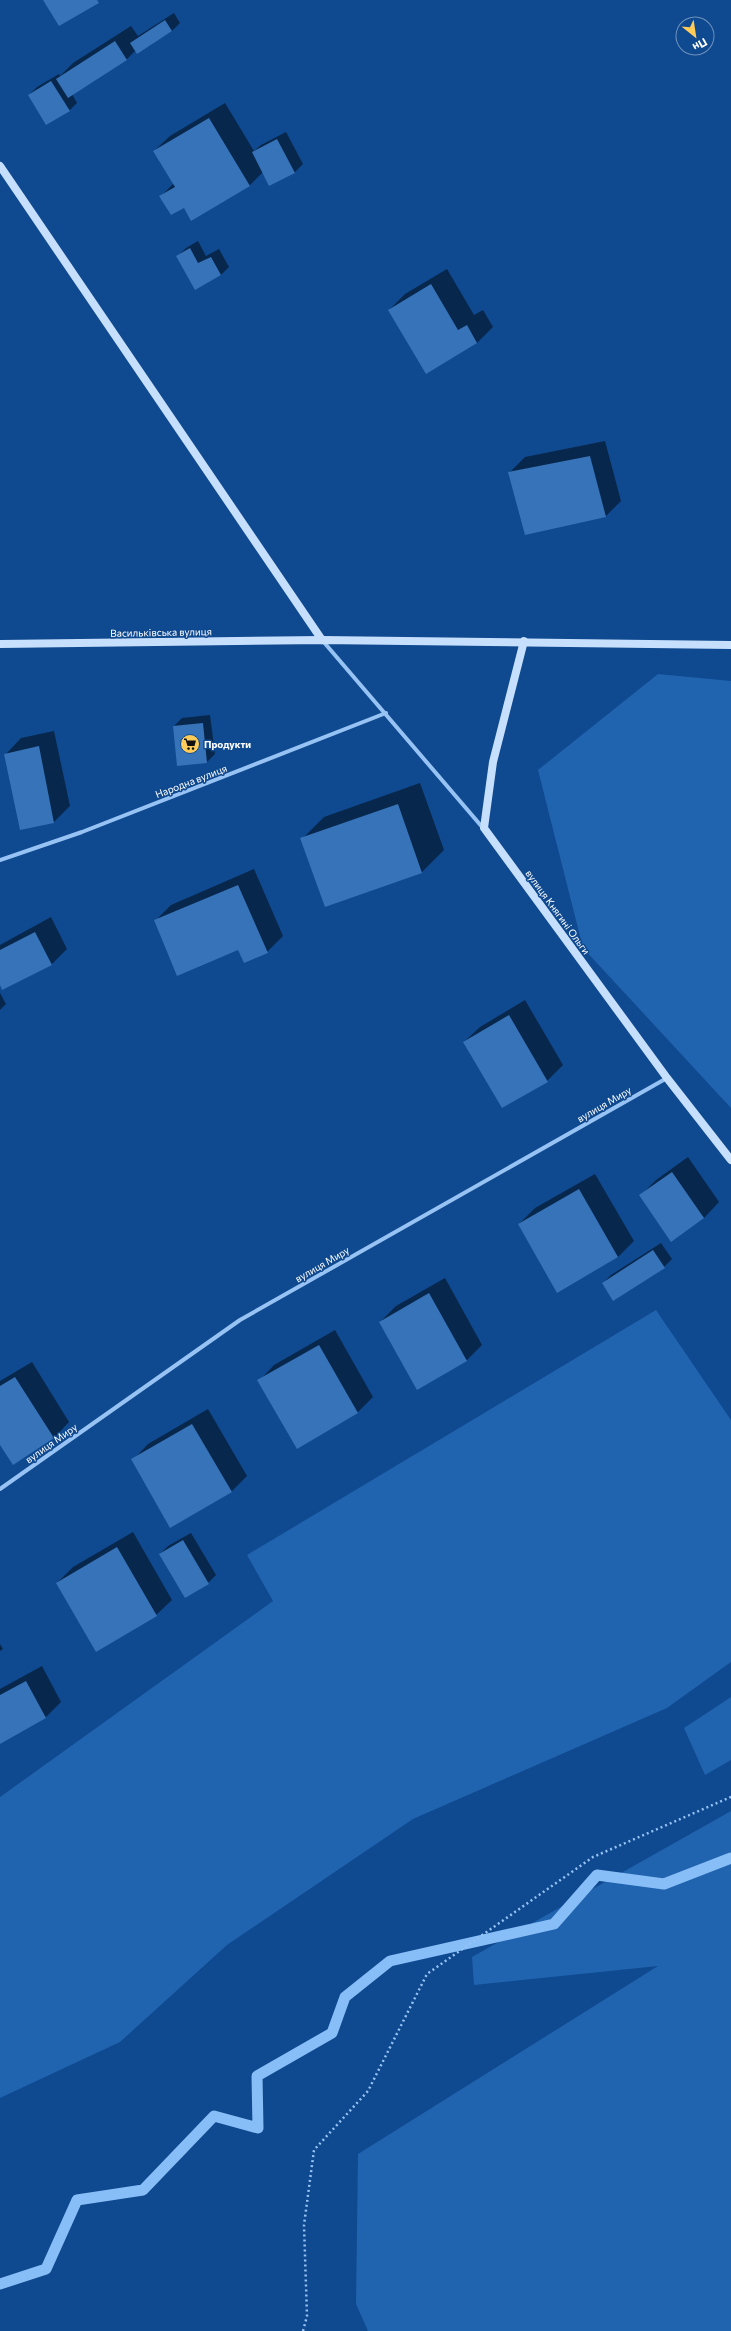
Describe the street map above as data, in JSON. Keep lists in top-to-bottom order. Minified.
{"streets":{"street":["Васильківська вулиця","Народна вулиця","вулиця Княгині Ольги","вулиця Миру"]},"crossings":[["вулиця Княгині Ольги","вулиця Миру"]],"places":{"supermarket":["Продукти"]},"north":"bottom right"}
